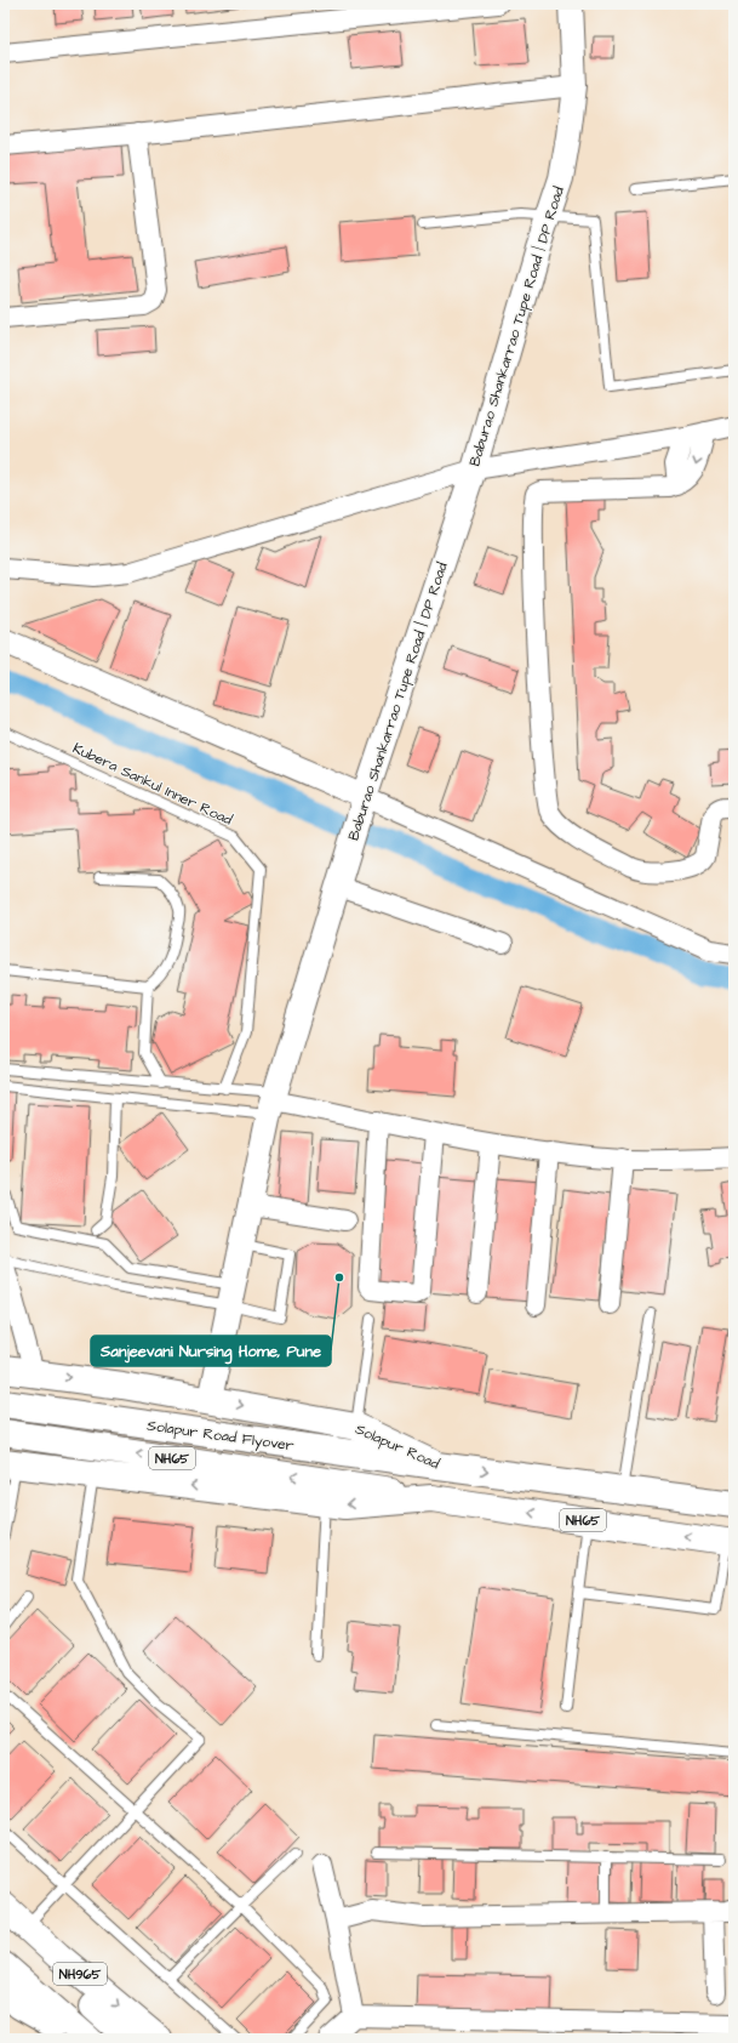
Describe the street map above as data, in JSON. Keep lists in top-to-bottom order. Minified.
{"streets":{"main road":["Solapur Road Flyover","Solapur Road","NH65","NH965"],"street":["Baburao Shankarrao Tupe Road | DP Road"],"lane":["Kubera Sankul Inner Road"]},"crossings":[["Baburao Shankarrao Tupe Road | DP Road","Solapur Road"],["Solapur Road Flyover","Solapur Road"],["Solapur Road Flyover","NH65"]],"places":["Sanjeevani Nursing Home, Pune"]}
